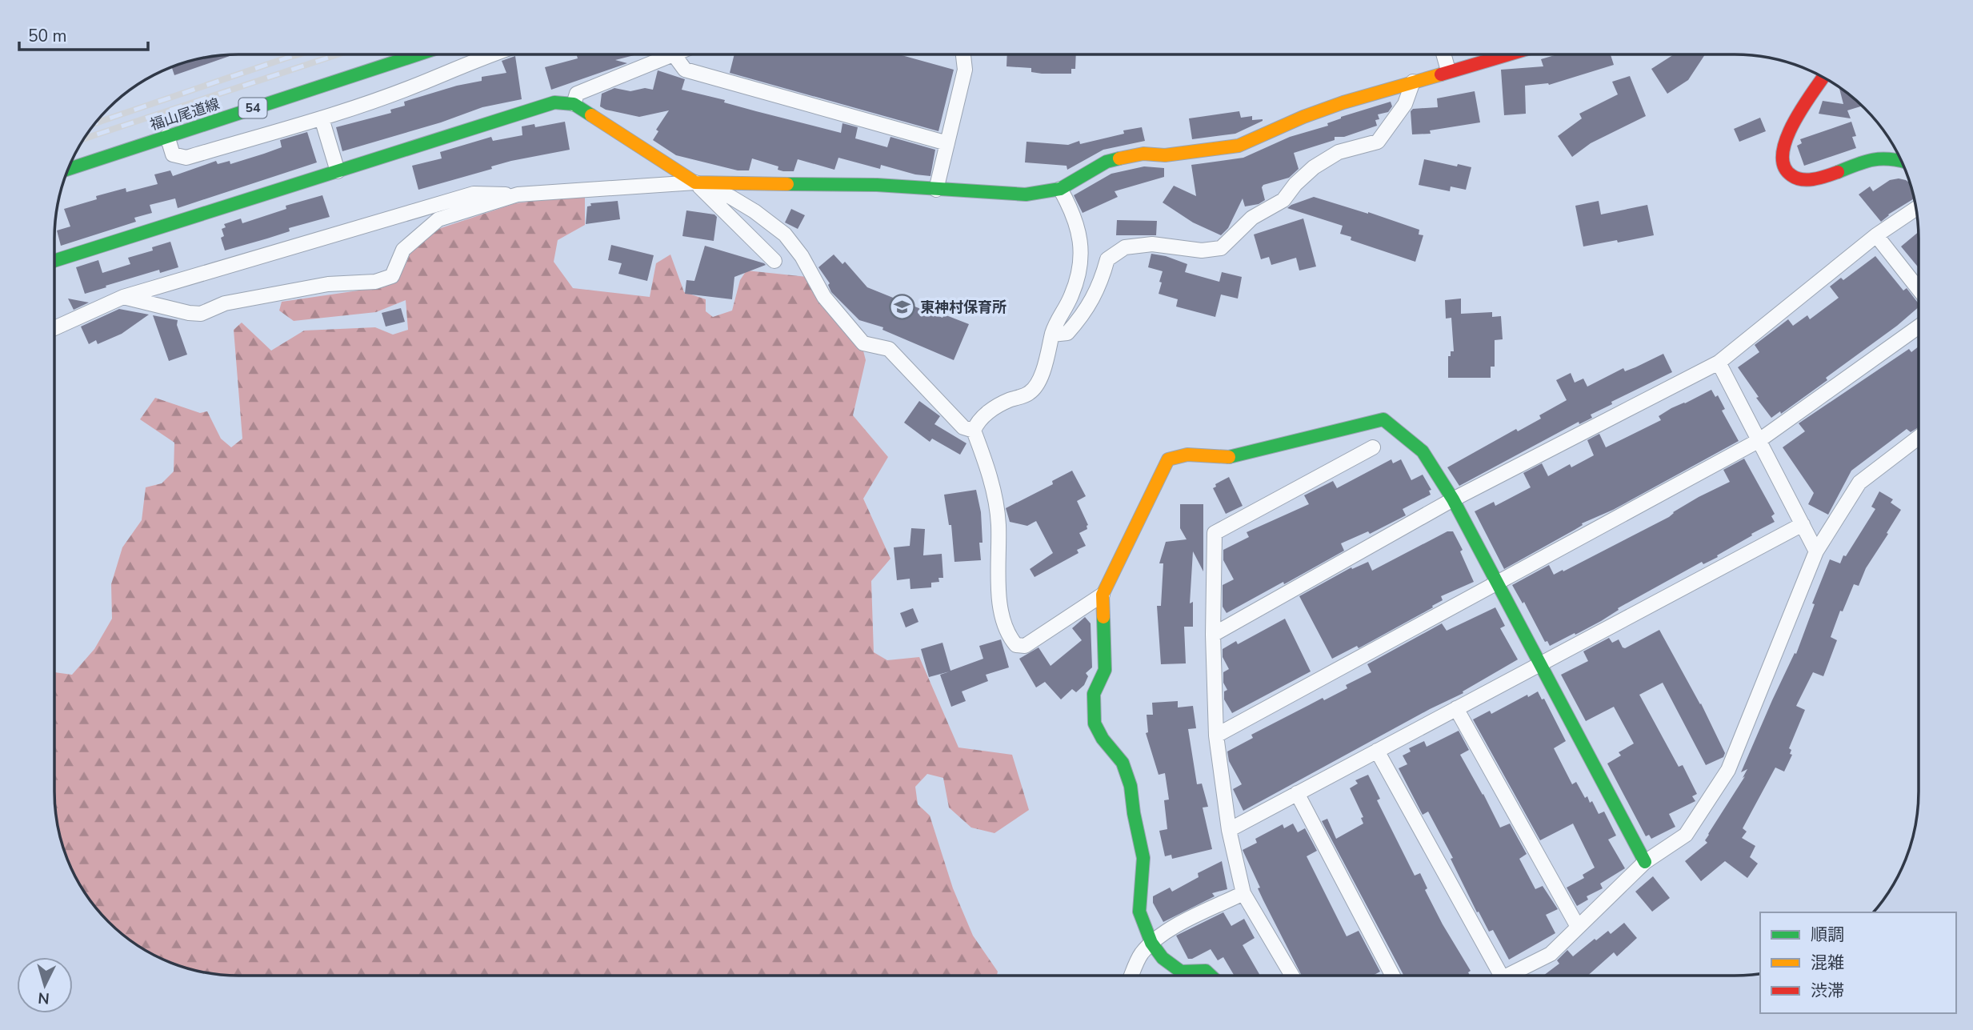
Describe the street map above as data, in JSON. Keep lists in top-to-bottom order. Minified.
{"streets":{"street":["54","福山尾道線"]},"places":{"school or university":["東神村保育所"]},"legend":["順調","混雑","渋滞"],"scale_bar":"50 m","north":"bottom"}
